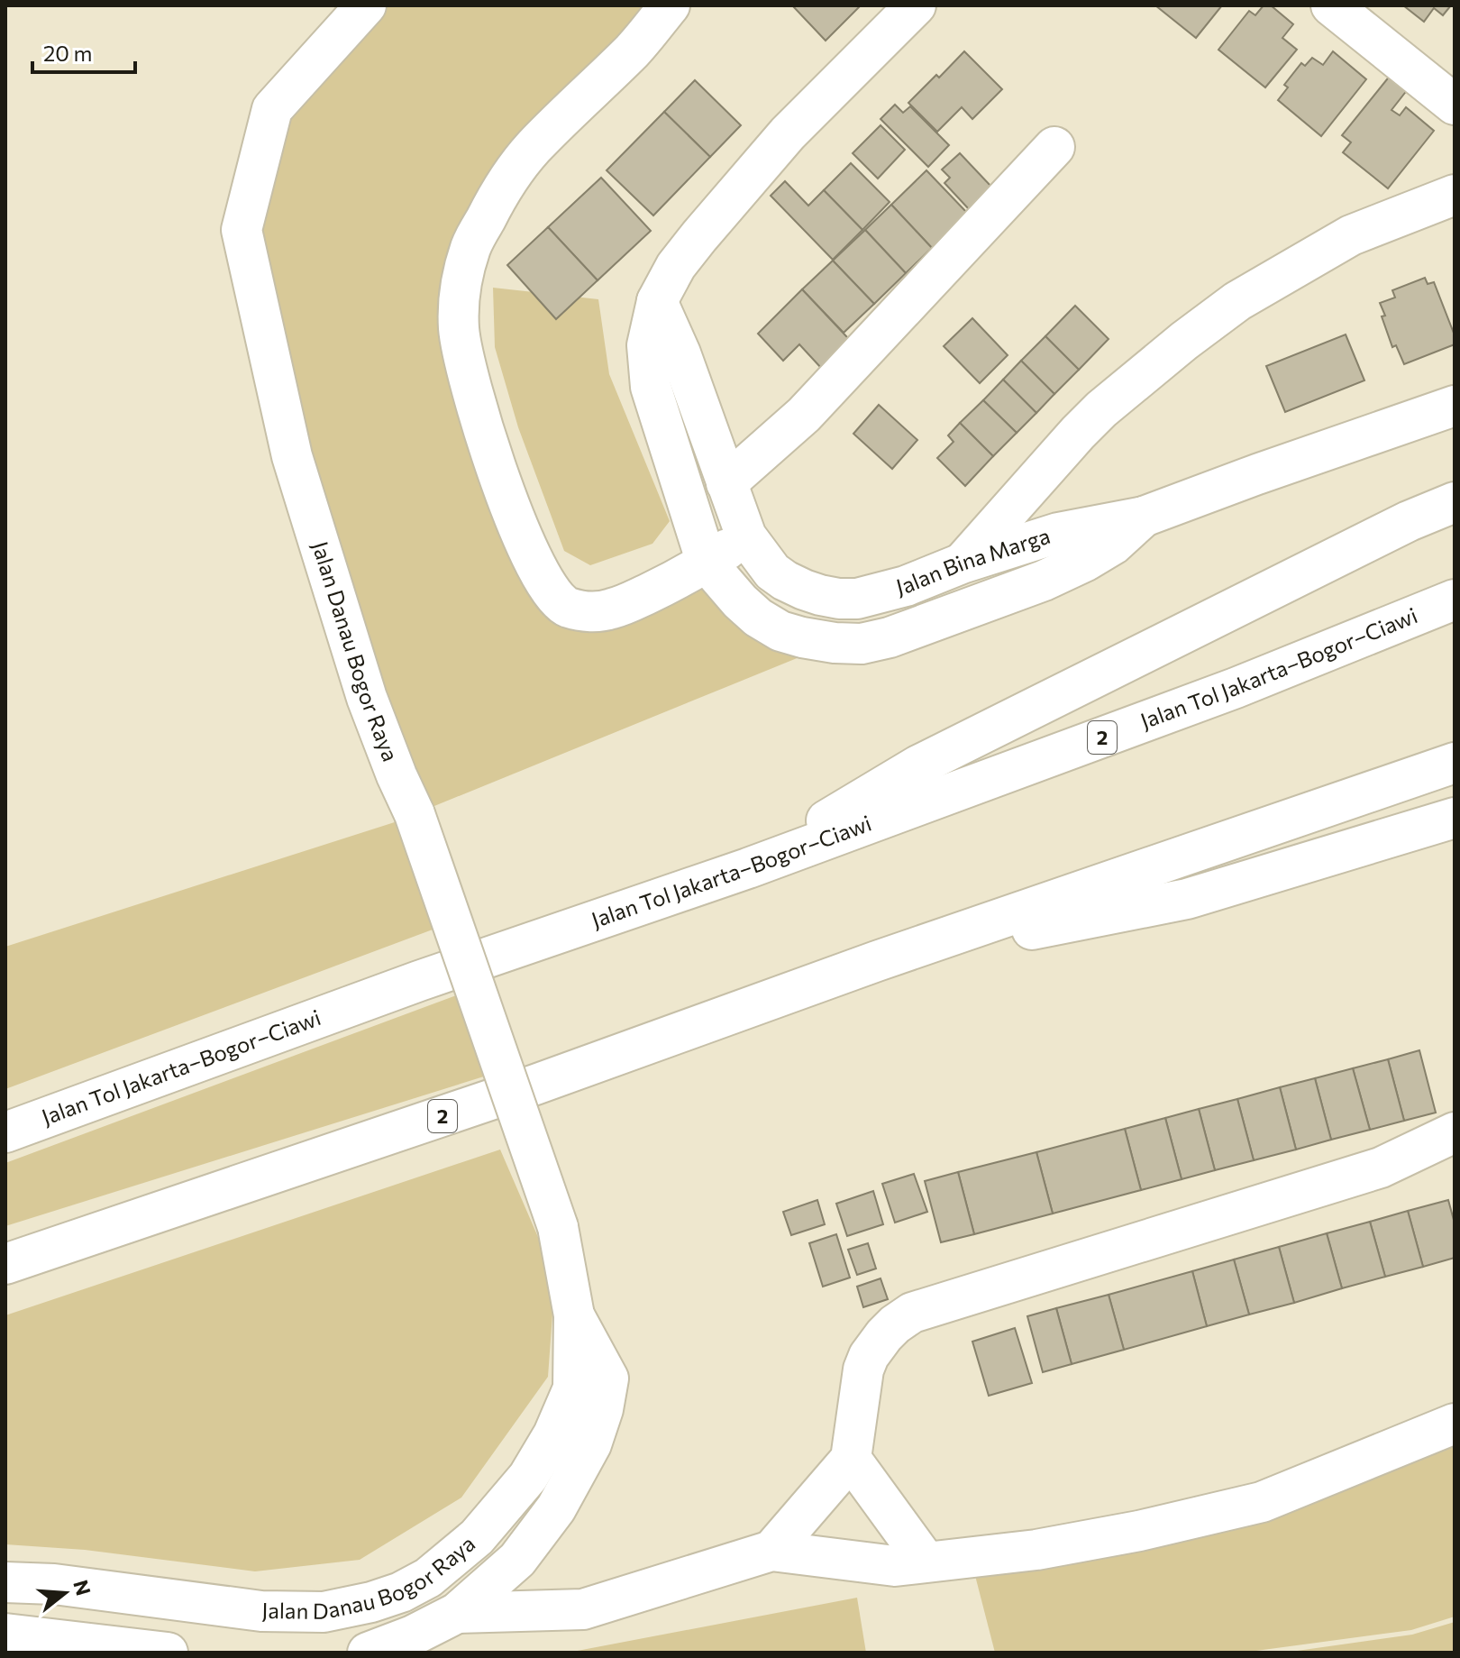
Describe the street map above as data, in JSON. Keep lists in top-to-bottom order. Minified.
{"streets":{"main road":["Jalan Bina Marga","Jalan Danau Bogor Raya","Jalan Tol Jakarta–Bogor–Ciawi","2"]},"scale_bar":"20 m","north":"right"}
